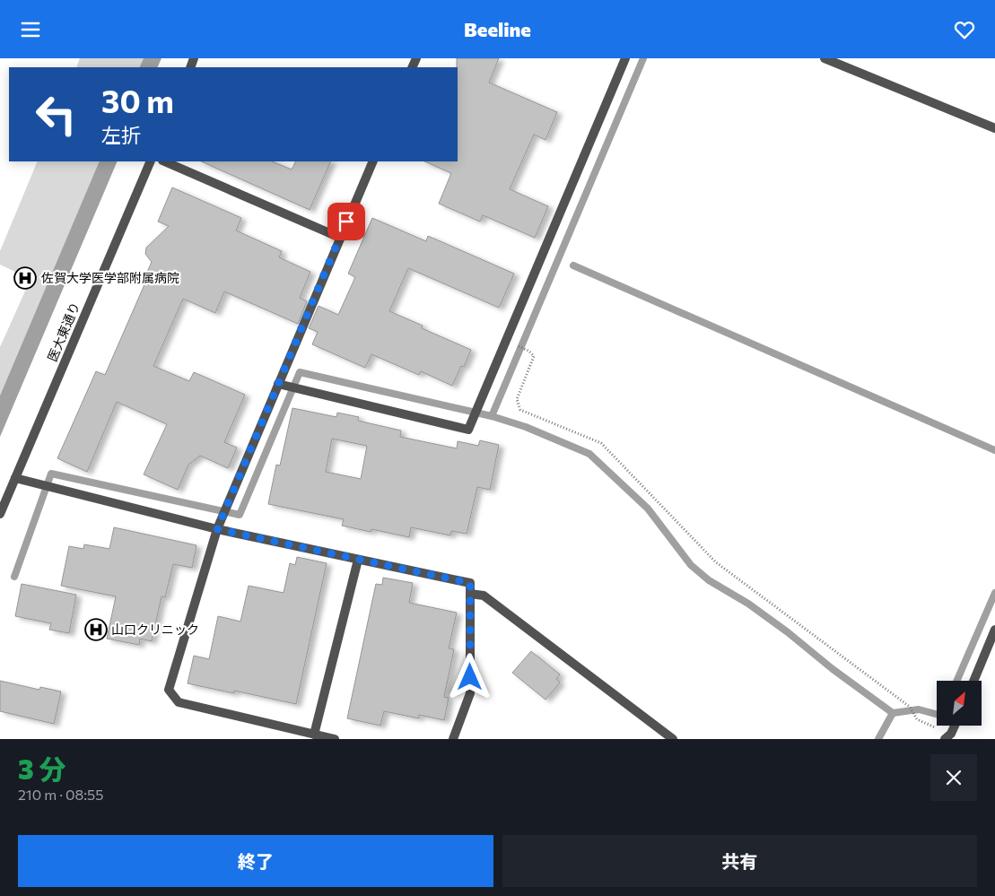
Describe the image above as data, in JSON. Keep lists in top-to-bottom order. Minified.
{"streets":{"street":["医大東通り"]},"places":{"hospital":["佐賀大学医学部附属病院","山口クリニック"]},"north":"top right","page":{"header":"Beeline","turn":["30 m","左折"],"heading":["3 分","210 m · 08:55"],"buttons":["終了","共有"]}}
